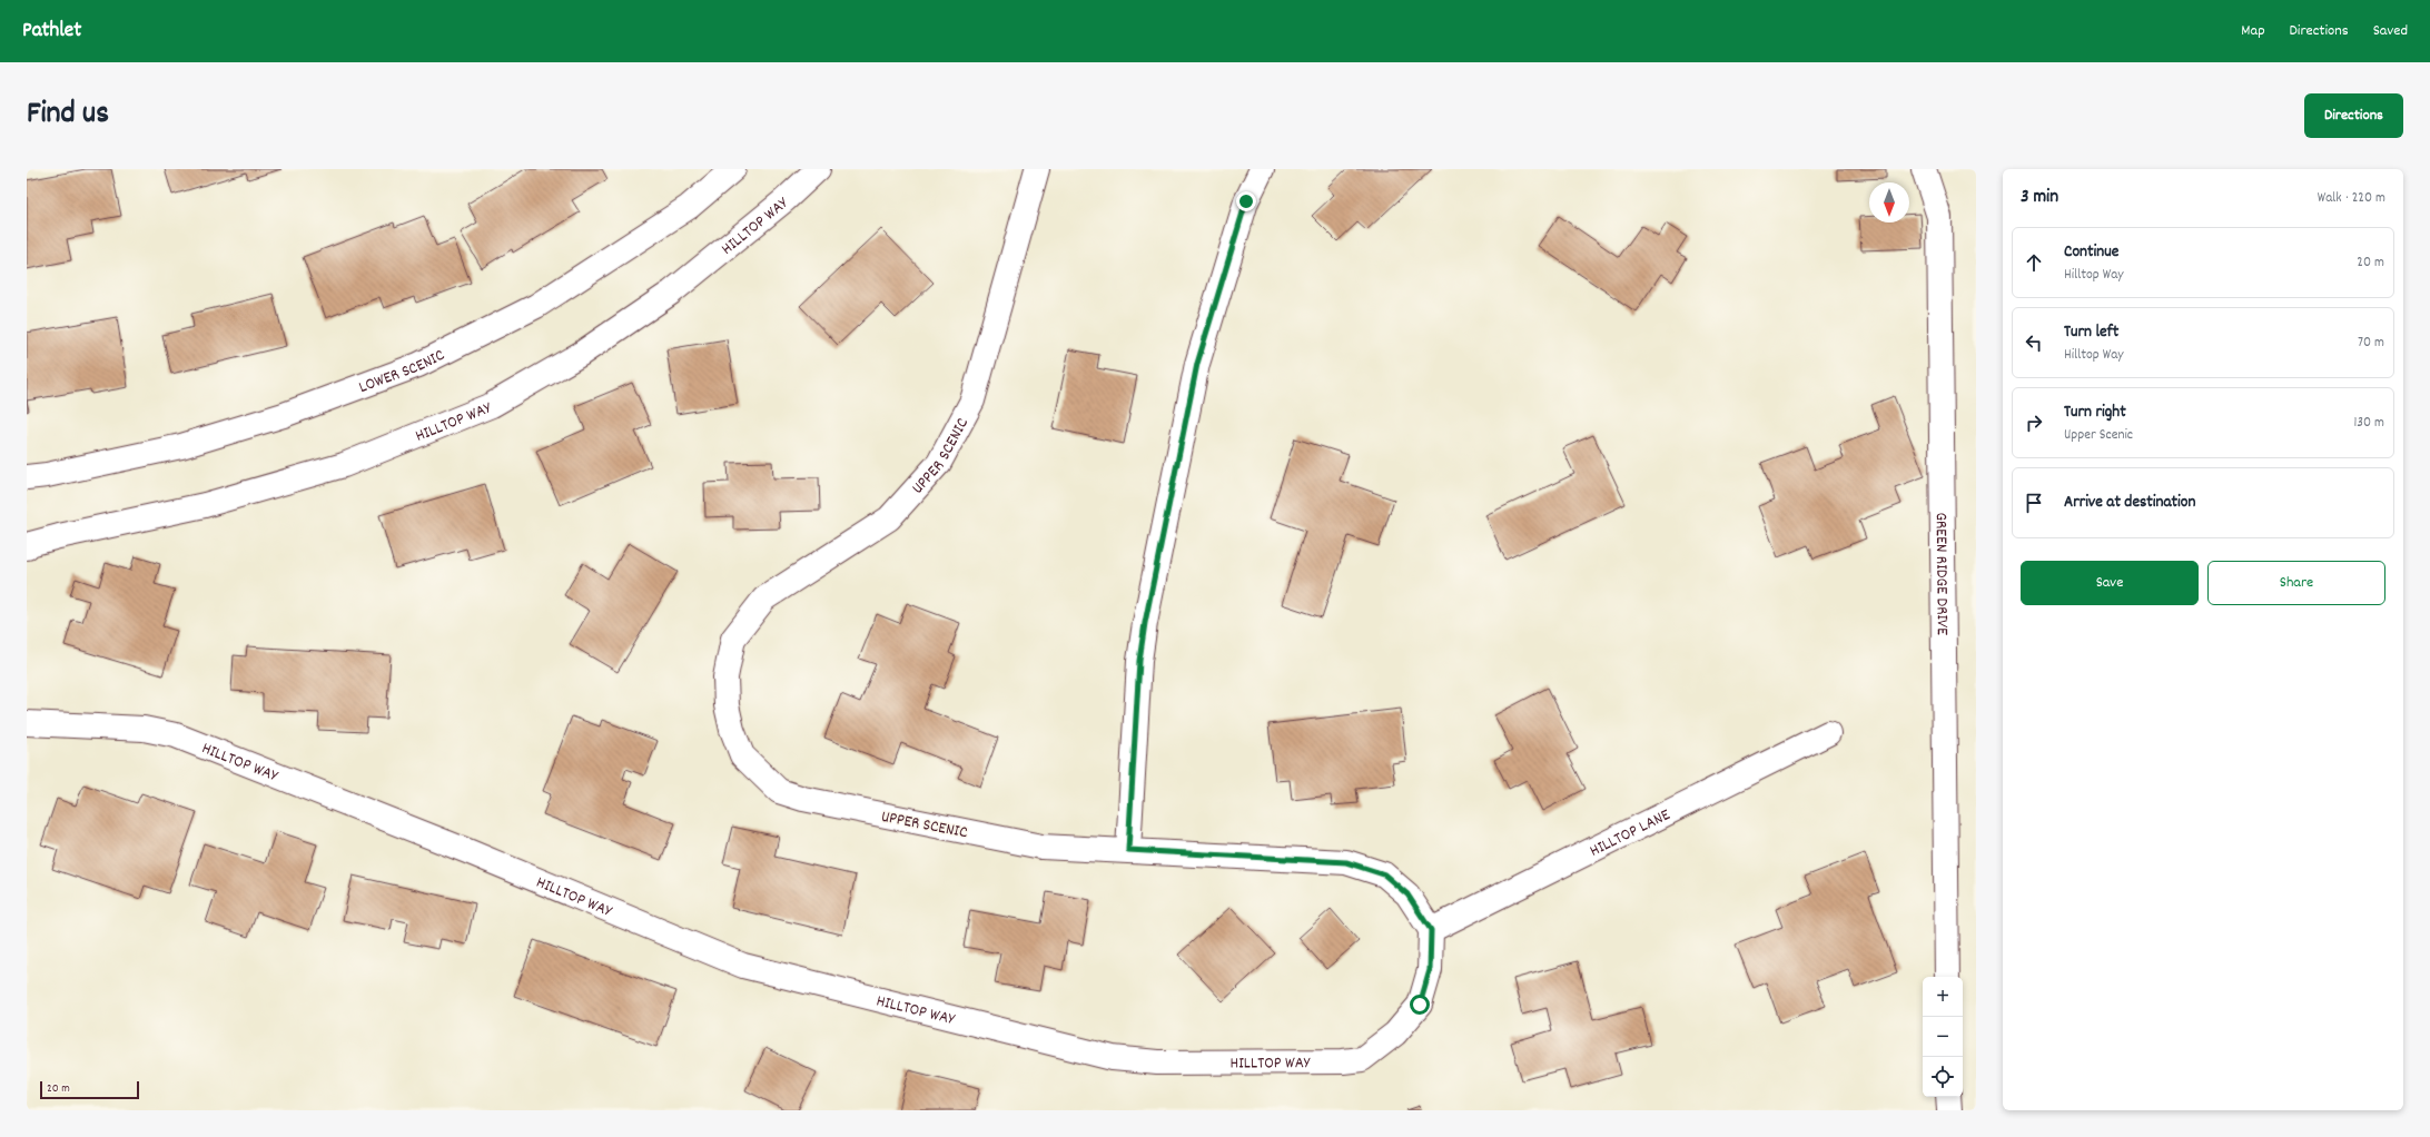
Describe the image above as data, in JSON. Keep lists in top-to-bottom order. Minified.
{"streets":{"street":["HILLTOP WAY","LOWER SCENIC","UPPER SCENIC","GREEN RIDGE DRIVE","HILLTOP LANE"]},"crossings":[["HILLTOP WAY","HILLTOP LANE"]],"scale_bar":"20 m","north":"bottom","page":{"header":"Pathlet","nav":["Map","Directions","Saved"],"title":"Find us","buttons":["Directions",["Save","Share"]],"heading":["3 min","Walk · 220 m"],"list":[["Continue","Hilltop Way","20 m"],["Turn left","Hilltop Way","70 m"],["Turn right","Upper Scenic","130 m"],"Arrive at destination"],"map_buttons":["+","−"],"scale":"20 m"}}
